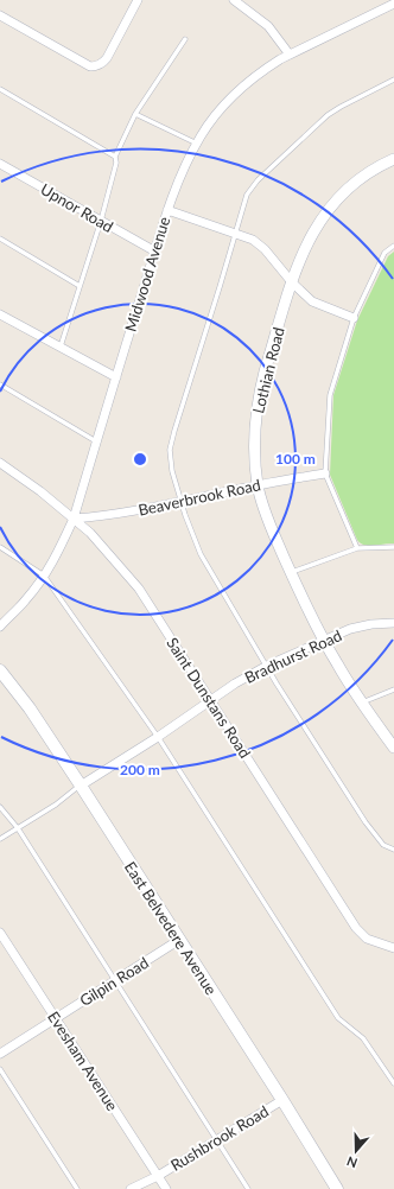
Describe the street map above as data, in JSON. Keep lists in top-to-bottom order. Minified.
{"streets":{"main road":["East Belvedere Avenue"],"street":["Upnor Road","Midwood Avenue","Lothian Road","Beaverbrook Road","Bradhurst Road","Saint Dunstans Road","Gilpin Road","Evesham Avenue","Rushbrook Road"]},"crossings":[["Upnor Road","Midwood Avenue"],["Midwood Avenue","Beaverbrook Road"],["Midwood Avenue","Saint Dunstans Road"],["Lothian Road","Beaverbrook Road"],["Lothian Road","Bradhurst Road"],["Beaverbrook Road","Saint Dunstans Road"],["Bradhurst Road","Saint Dunstans Road"],["Bradhurst Road","East Belvedere Avenue"],["East Belvedere Avenue","Gilpin Road"],["East Belvedere Avenue","Rushbrook Road"],["Gilpin Road","Evesham Avenue"],["Evesham Avenue","Rushbrook Road"]],"north":"bottom","rings":["100 m","200 m"]}
